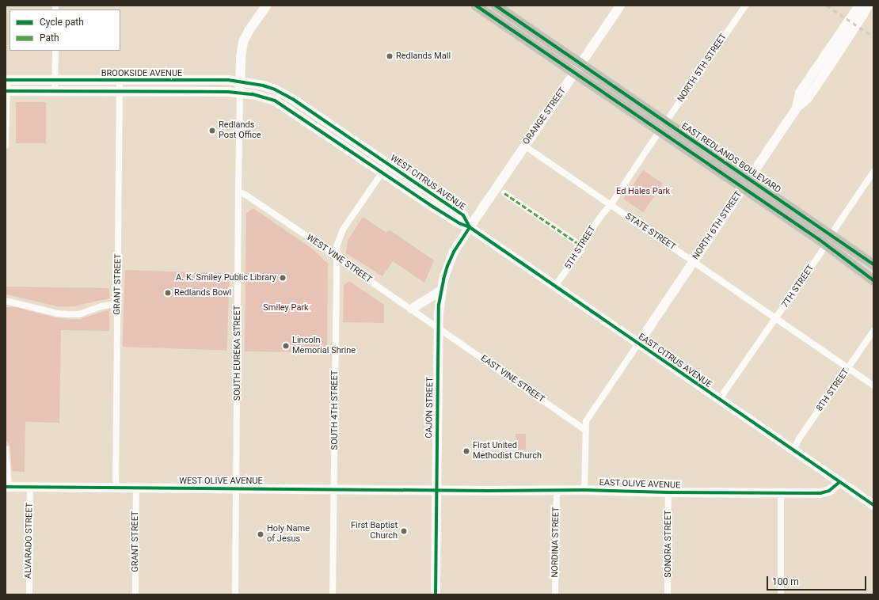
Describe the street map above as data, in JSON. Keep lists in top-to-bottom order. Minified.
{"streets":{"main road":["BROOKSIDE AVENUE","ORANGE STREET","EAST REDLANDS BOULEVARD","WEST CITRUS AVENUE","NORTH 6TH STREET","EAST CITRUS AVENUE","CAJON STREET","WEST OLIVE AVENUE","EAST OLIVE AVENUE"],"street":["NORTH 5TH STREET","STATE STREET","5TH STREET","WEST VINE STREET","GRANT STREET","7TH STREET","SOUTH EUREKA STREET","EAST VINE STREET","8TH STREET","SOUTH 4TH STREET","ALVARADO STREET","NORDINA STREET","SONORA STREET"]},"crossings":[["NORTH 5TH STREET","EAST REDLANDS BOULEVARD"],["NORTH 5TH STREET","5TH STREET"],["BROOKSIDE AVENUE","WEST CITRUS AVENUE"],["BROOKSIDE AVENUE","GRANT STREET"],["BROOKSIDE AVENUE","SOUTH EUREKA STREET"],["ORANGE STREET","EAST REDLANDS BOULEVARD"],["ORANGE STREET","WEST CITRUS AVENUE"],["ORANGE STREET","STATE STREET"],["ORANGE STREET","EAST CITRUS AVENUE"],["ORANGE STREET","CAJON STREET"],["EAST REDLANDS BOULEVARD","NORTH 6TH STREET"],["EAST REDLANDS BOULEVARD","5TH STREET"],["EAST REDLANDS BOULEVARD","7TH STREET"],["WEST CITRUS AVENUE","SOUTH EUREKA STREET"],["WEST CITRUS AVENUE","EAST CITRUS AVENUE"],["WEST CITRUS AVENUE","CAJON STREET"],["WEST CITRUS AVENUE","SOUTH 4TH STREET"],["NORTH 6TH STREET","STATE STREET"],["NORTH 6TH STREET","EAST CITRUS AVENUE"],["STATE STREET","5TH STREET"],["STATE STREET","7TH STREET"],["STATE STREET","8TH STREET"],["5TH STREET","EAST CITRUS AVENUE"],["WEST VINE STREET","SOUTH EUREKA STREET"],["WEST VINE STREET","EAST VINE STREET"],["WEST VINE STREET","CAJON STREET"],["WEST VINE STREET","SOUTH 4TH STREET"],["GRANT STREET","WEST OLIVE AVENUE"],["7TH STREET","EAST CITRUS AVENUE"],["SOUTH EUREKA STREET","WEST OLIVE AVENUE"],["EAST CITRUS AVENUE","8TH STREET"],["EAST CITRUS AVENUE","CAJON STREET"],["EAST CITRUS AVENUE","EAST OLIVE AVENUE"],["EAST VINE STREET","CAJON STREET"],["CAJON STREET","WEST OLIVE AVENUE"],["CAJON STREET","EAST OLIVE AVENUE"],["SOUTH 4TH STREET","WEST OLIVE AVENUE"],["WEST OLIVE AVENUE","EAST OLIVE AVENUE"],["WEST OLIVE AVENUE","ALVARADO STREET"],["EAST OLIVE AVENUE","NORDINA STREET"],["EAST OLIVE AVENUE","SONORA STREET"]],"parks":["Ed Hales Park","Smiley Park"],"places":["Redlands Mall","Redlands Post Office","A. K. Smiley Public Library","Redlands Bowl","Lincoln Memorial Shrine","First United Methodist Church","First Baptist Church","Holy Name of Jesus"],"legend":["Cycle path","Path"],"scale_bar":"100 m"}
